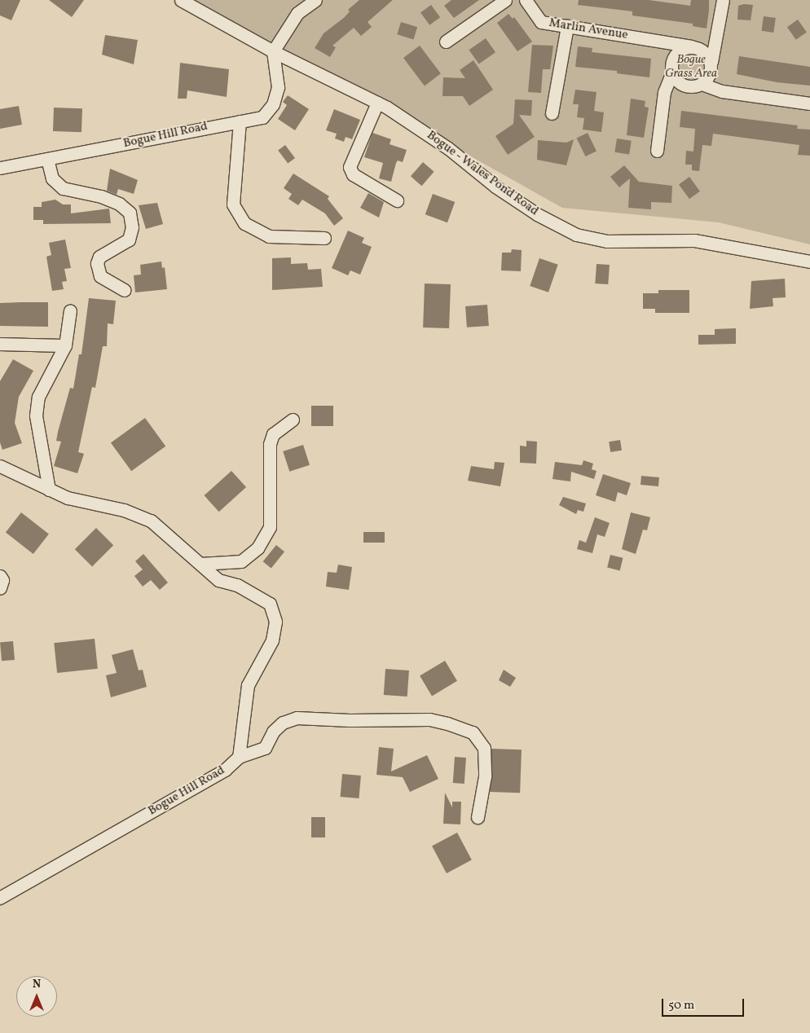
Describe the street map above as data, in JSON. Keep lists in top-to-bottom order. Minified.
{"streets":{"street":["Marlin Avenue","Bogue Hill Road","Bogue - Wales Pond Road"]},"crossings":[["Bogue Hill Road","Bogue - Wales Pond Road"]],"parks":["Bogue Grass Area"],"scale_bar":"50 m","north":"top"}
